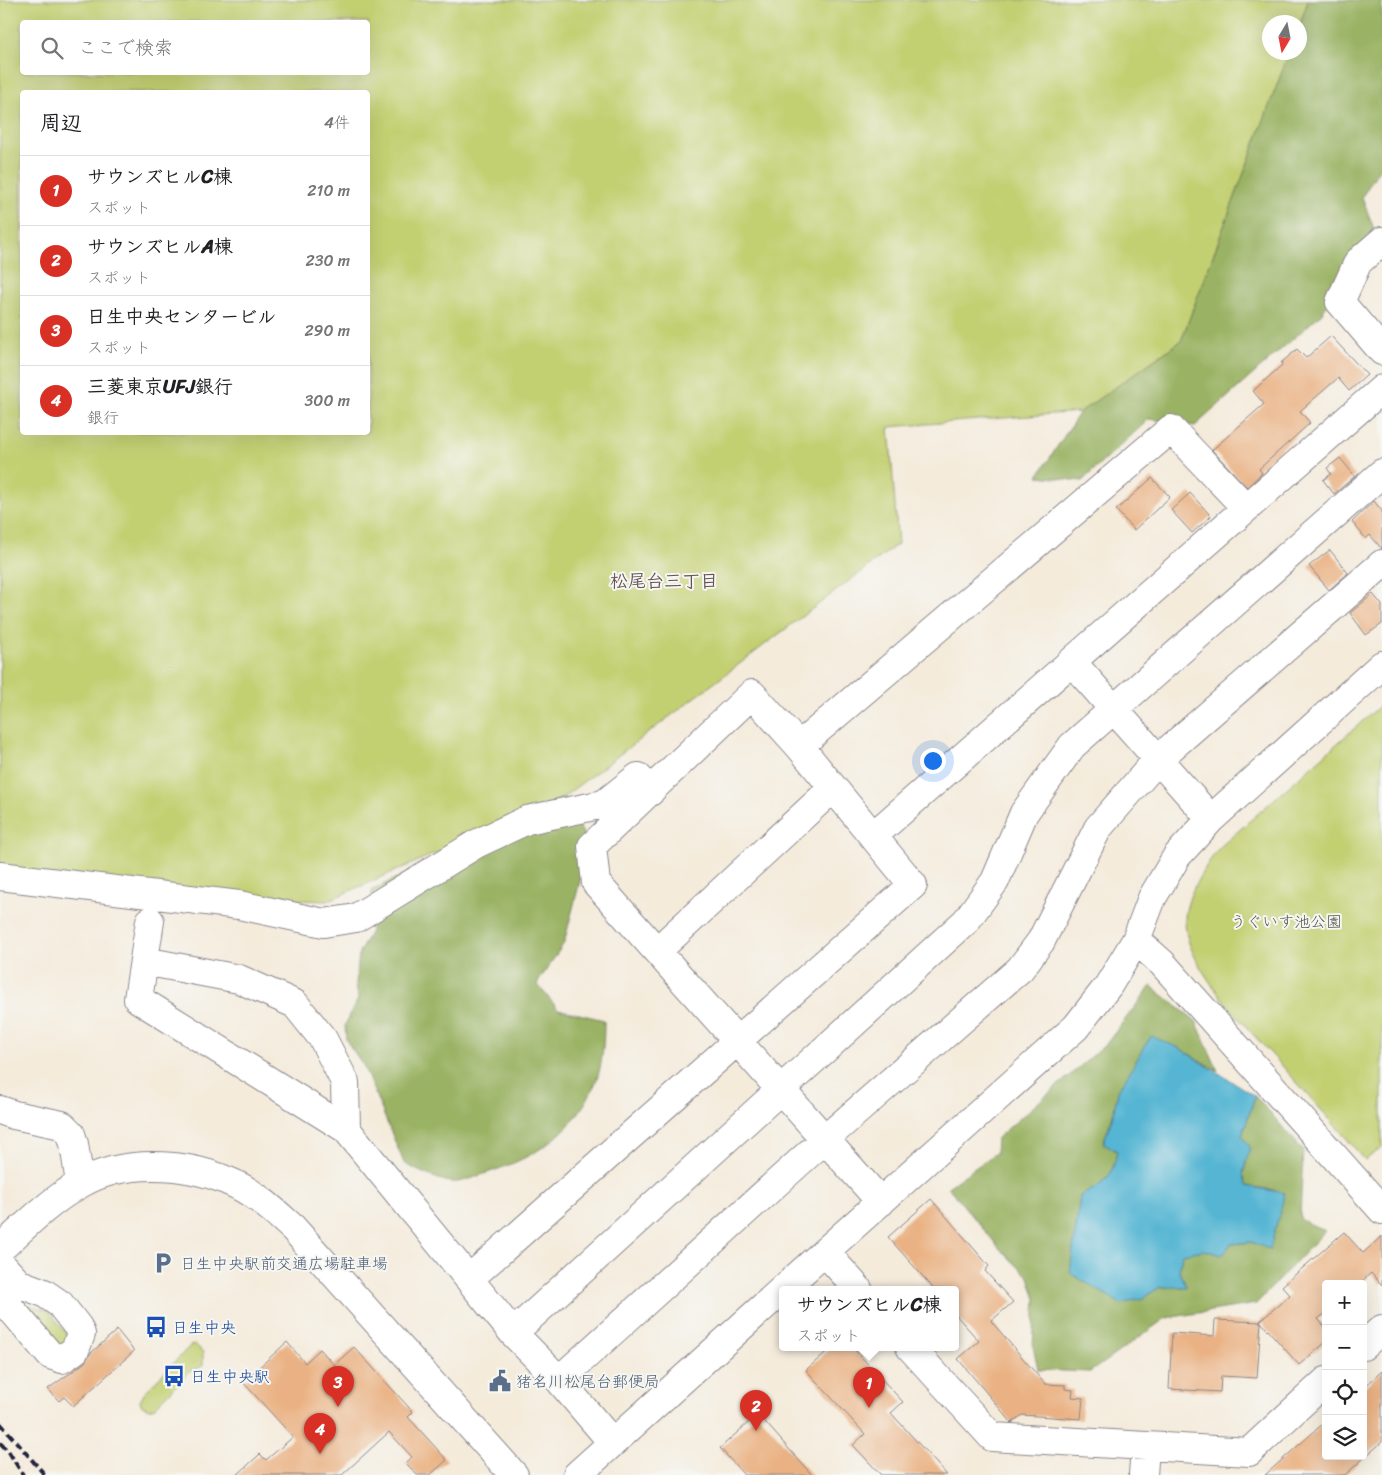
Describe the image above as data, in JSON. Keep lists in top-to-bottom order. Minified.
{"districts":["松尾台三丁目"],"parks":["うぐいす池公園"],"places":{"parking":["日生中央駅前交通広場駐車場"],"bus stop":["日生中央","日生中央駅"],"public building":["猪名川松尾台郵便局"]},"north":"bottom","page":{"search":"ここで検索","heading":["周辺","4件"],"list":[{"mark":"1","name":"サウンズヒルC棟","note":"スポット","value":"210 m"},{"mark":"2","name":"サウンズヒルA棟","note":"スポット","value":"230 m"},{"mark":"3","name":"日生中央センタービル","note":"スポット","value":"290 m"},{"mark":"4","name":"三菱東京UFJ銀行","note":"銀行","value":"300 m"}],"map_buttons":["+","−"],"popup":["サウンズヒルC棟","スポット"],"pins":["3","1","2","4"]}}
